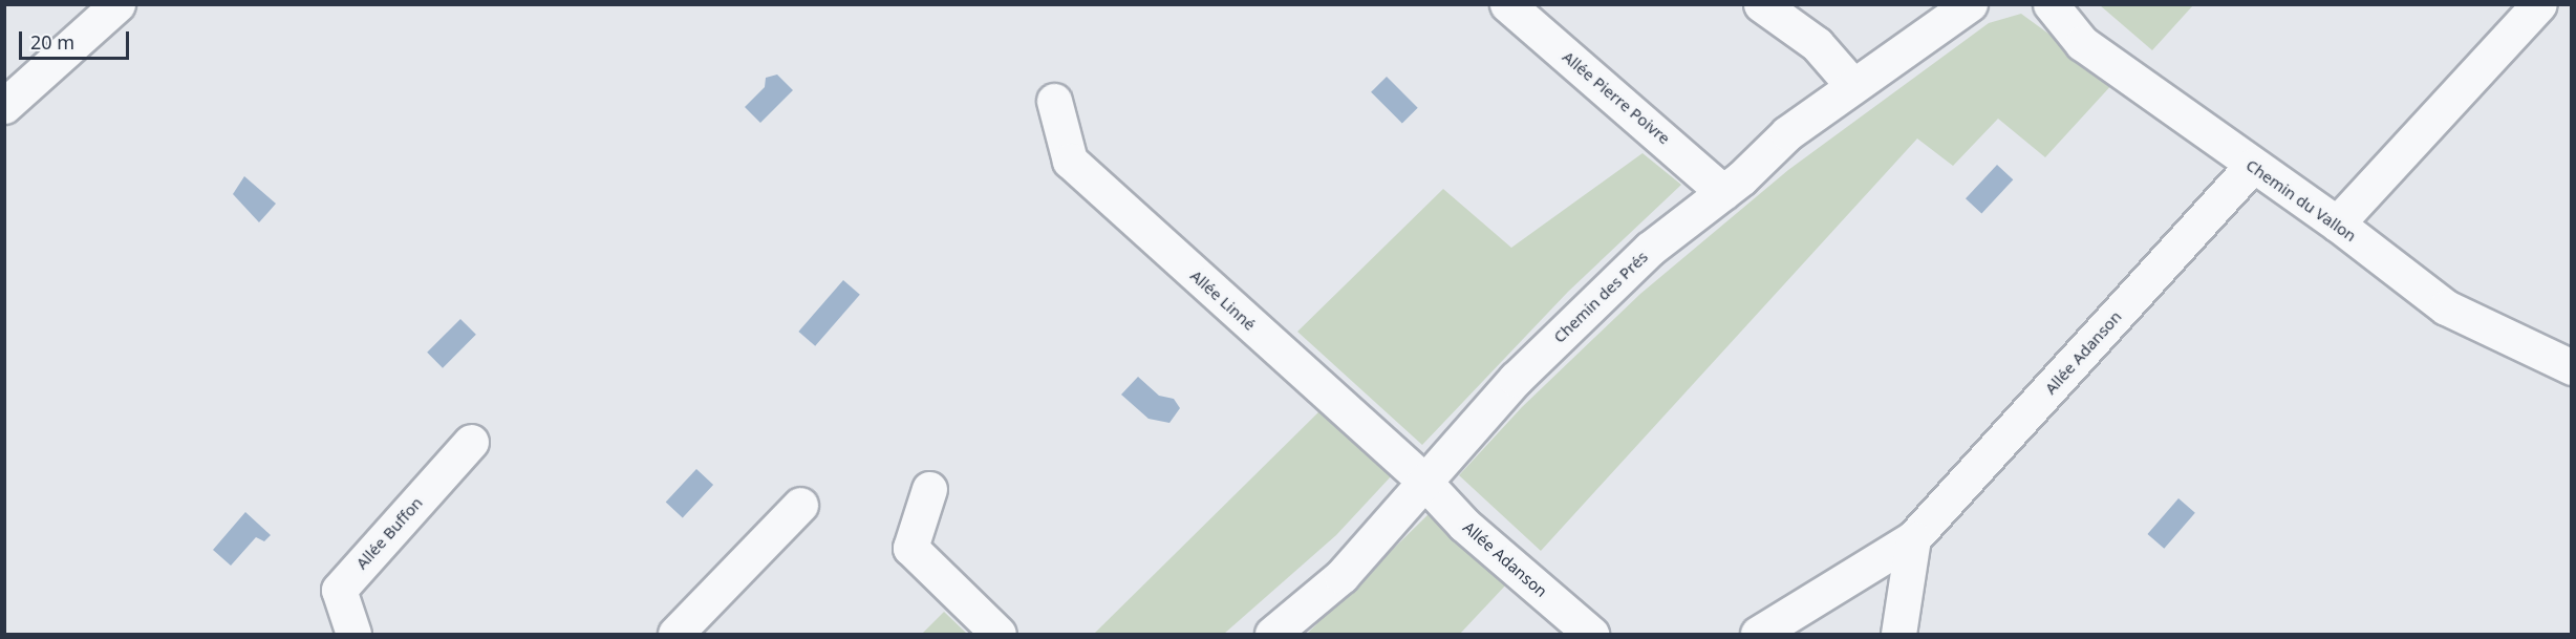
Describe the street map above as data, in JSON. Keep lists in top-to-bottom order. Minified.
{"streets":{"street":["Allée Pierre Poivre","Chemin du Vallon","Chemin des Prés","Allée Linné","Allée Adanson","Allée Buffon"]},"crossings":[["Allée Pierre Poivre","Chemin des Prés"],["Chemin du Vallon","Allée Adanson"],["Chemin des Prés","Allée Linné"],["Chemin des Prés","Allée Adanson"],["Allée Linné","Allée Adanson"]],"scale_bar":"20 m"}
